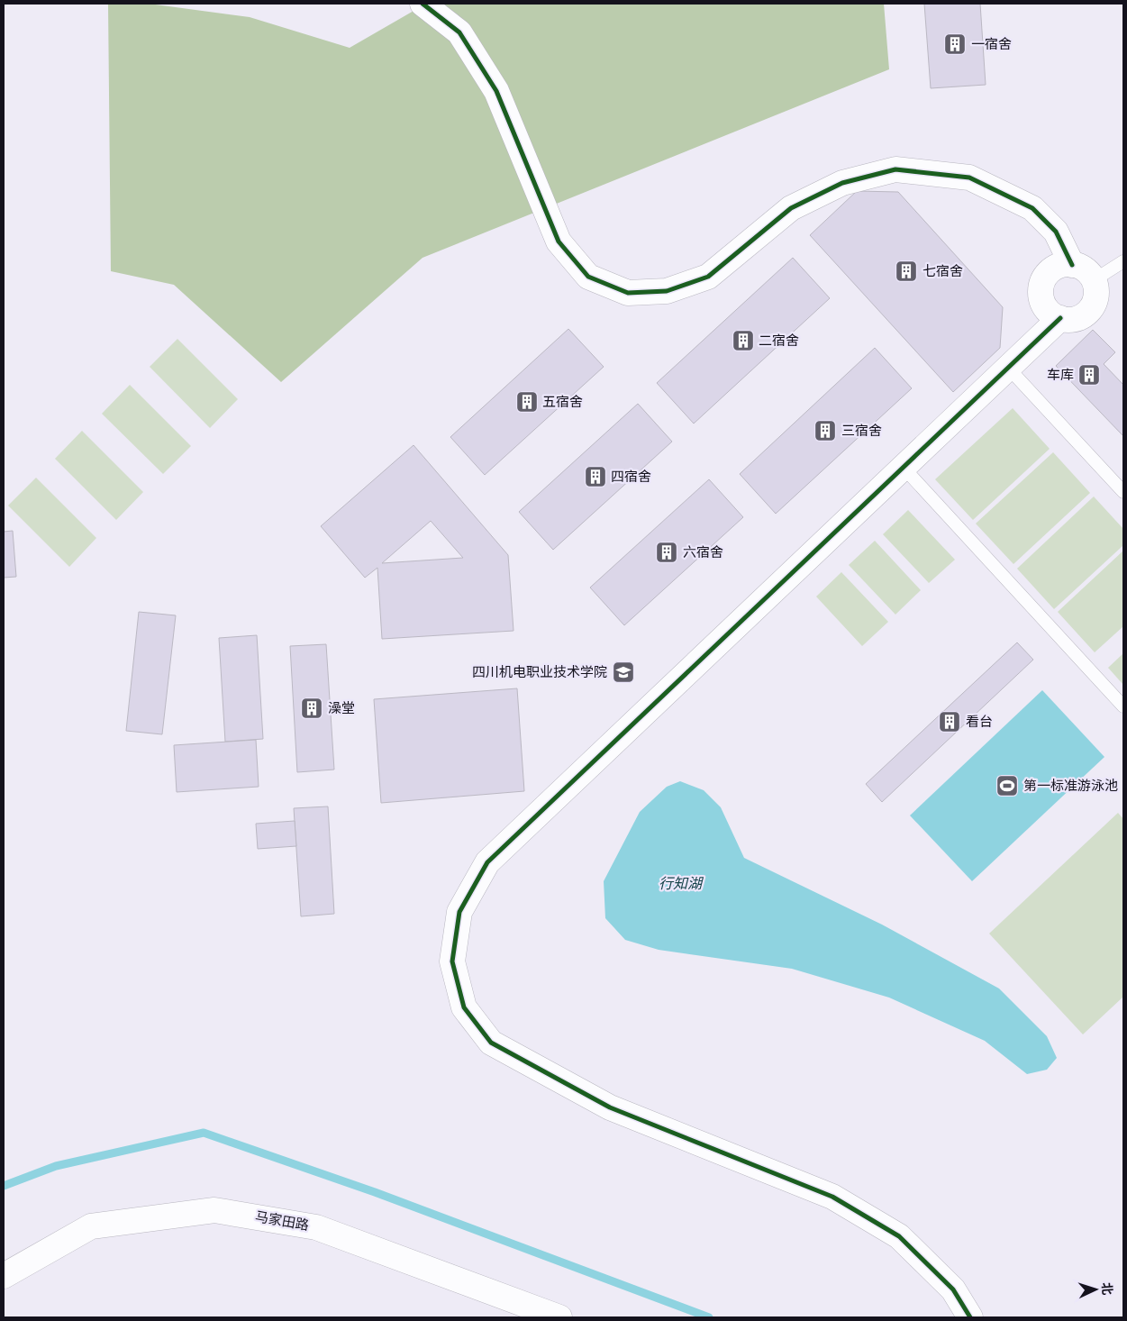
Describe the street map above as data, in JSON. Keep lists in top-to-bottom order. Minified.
{"streets":{"street":["马家田路"]},"water":["行知湖"],"places":{"building":["一宿舍","七宿舍","二宿舍","车库","五宿舍","三宿舍","四宿舍","六宿舍","澡堂","看台"],"school or university":["四川机电职业技术学院"],"sports":["第一标准游泳池"]},"north":"right"}
